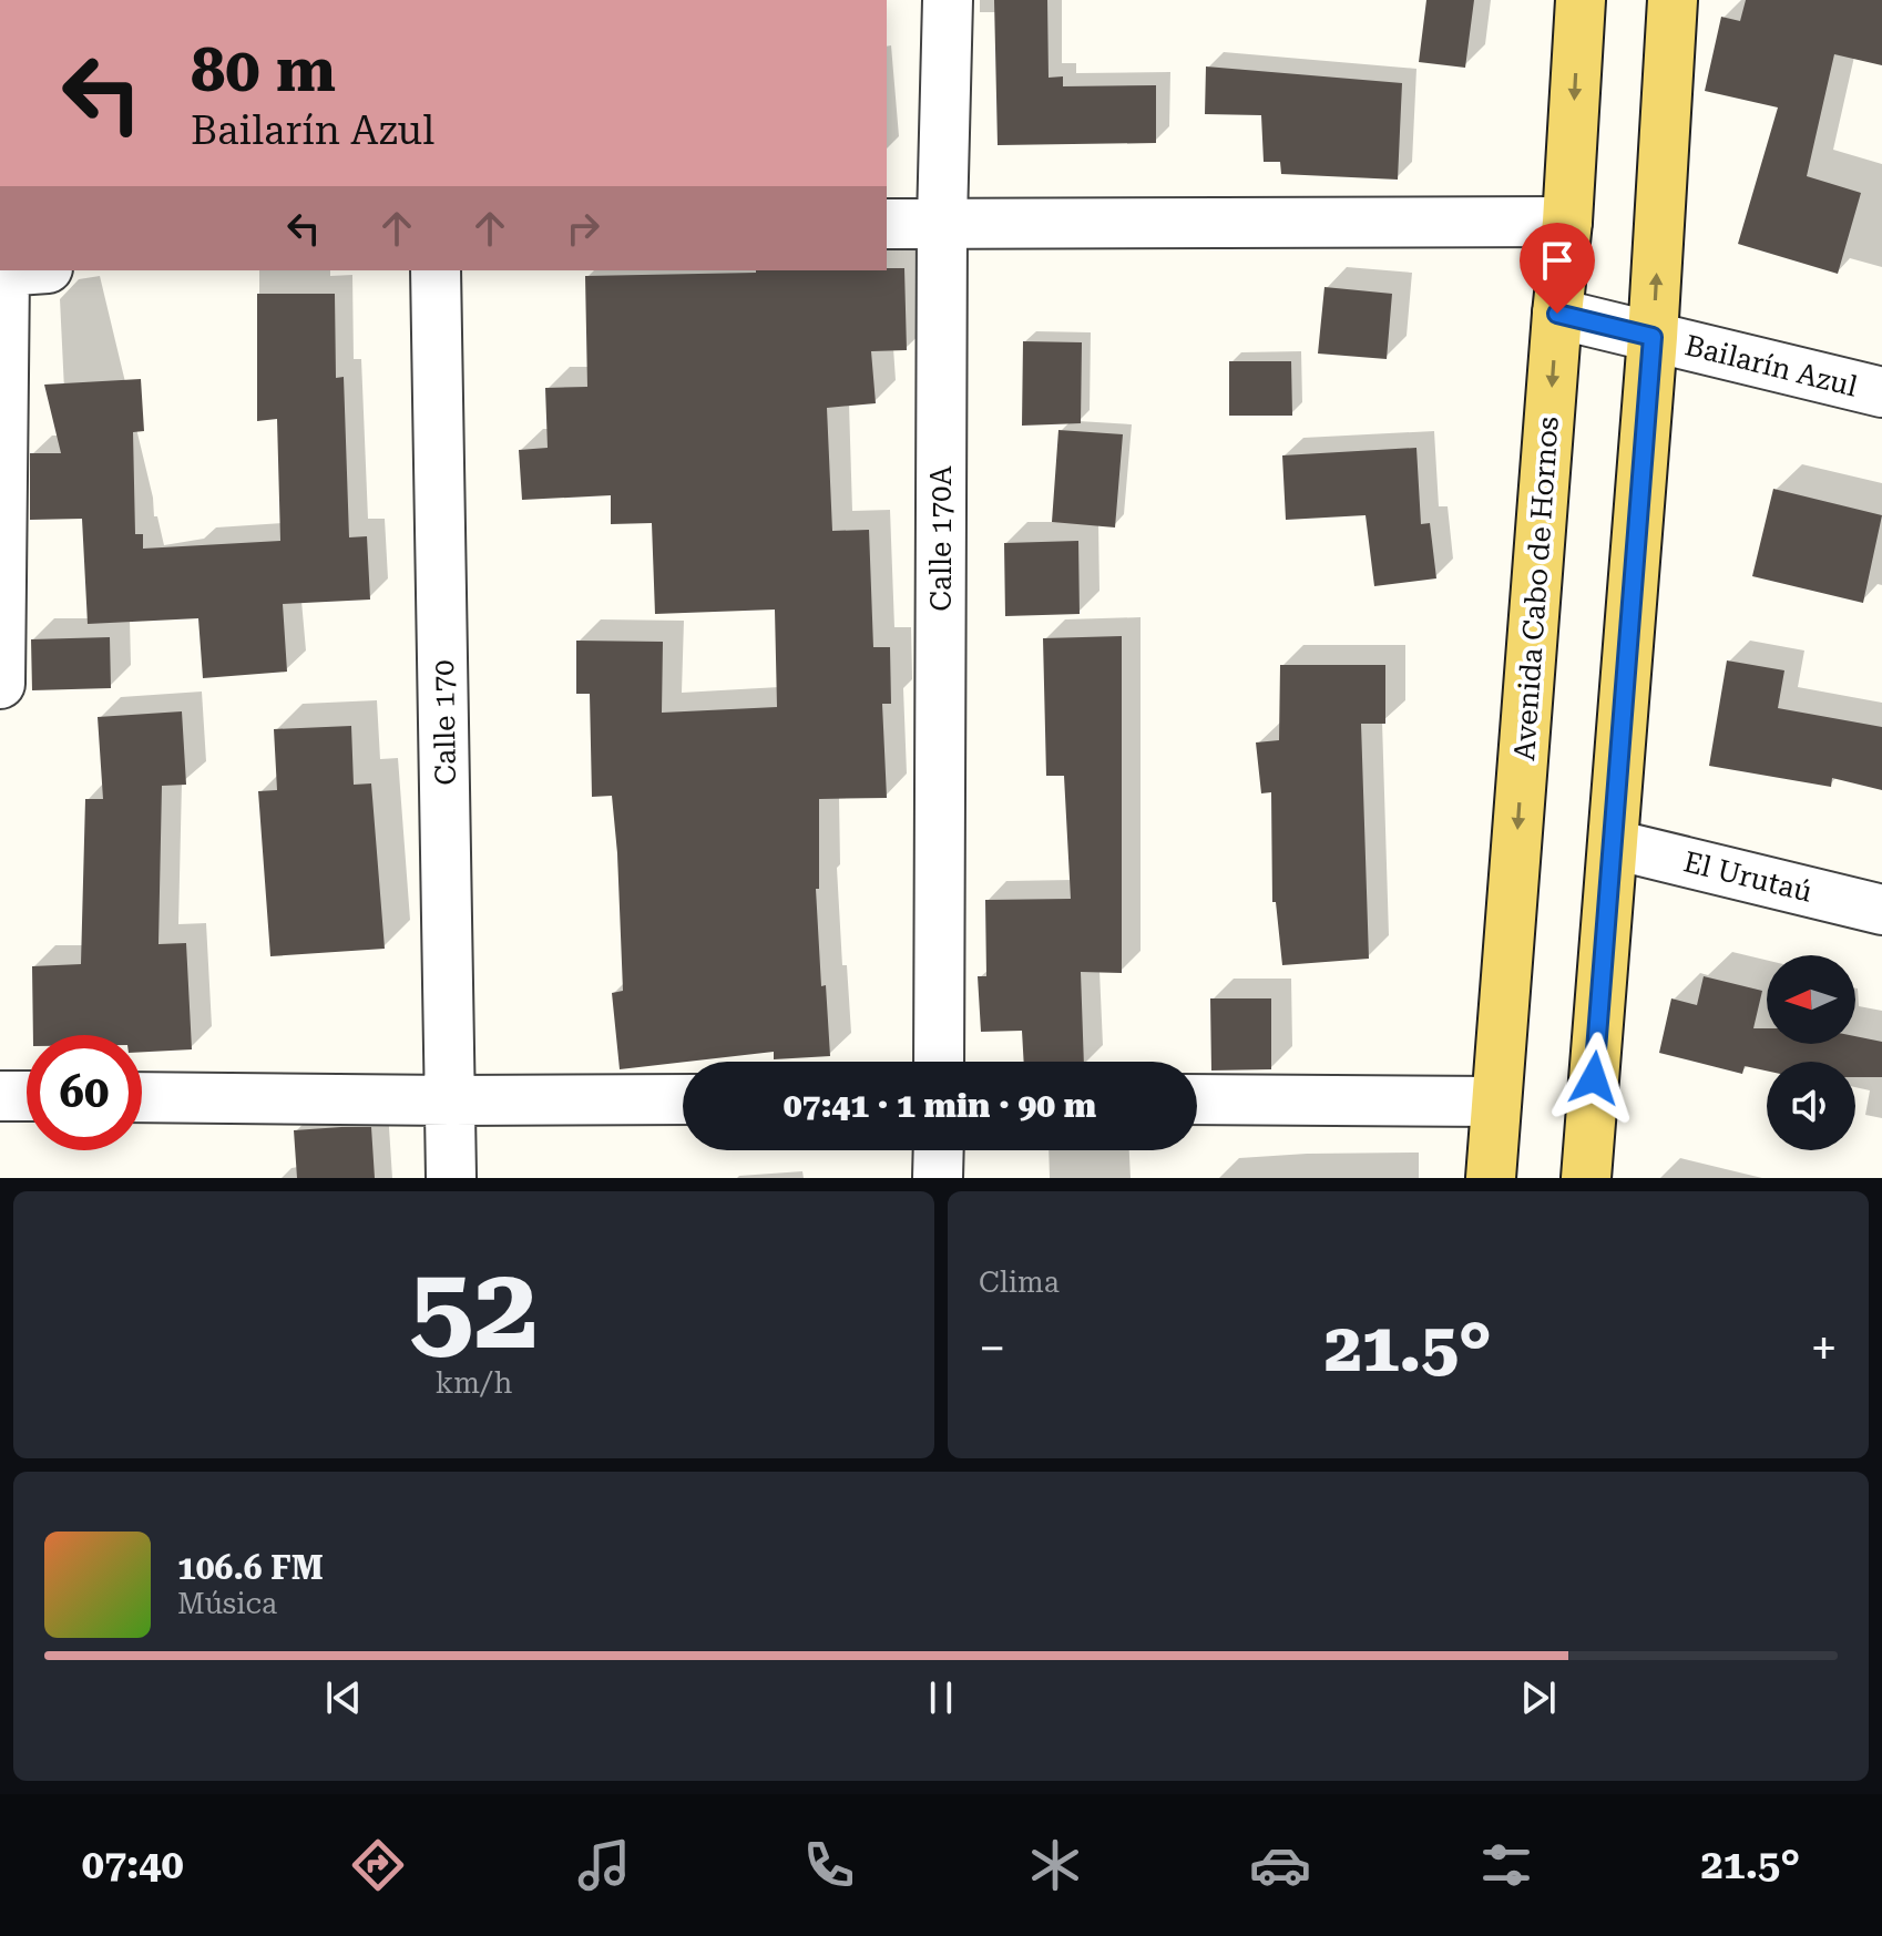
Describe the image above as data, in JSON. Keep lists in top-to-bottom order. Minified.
{"streets":{"main road":["Avenida Cabo de Hornos"],"street":["Bailarín Azul","Calle 170A","Calle 170","El Urutaú"]},"crossings":[["Bailarín Azul","Avenida Cabo de Hornos"]],"north":"left","page":{"turn":["80 m","Bailarín Azul"],"limit":"60","trip":"07:41 · 1 min · 90 m","tile":[["52","km/h"],"Clima"],"heat":["−","21.5°","+"],"song":["106.6 FM","Música"],"tabs":["07:40","21.5°"]}}
